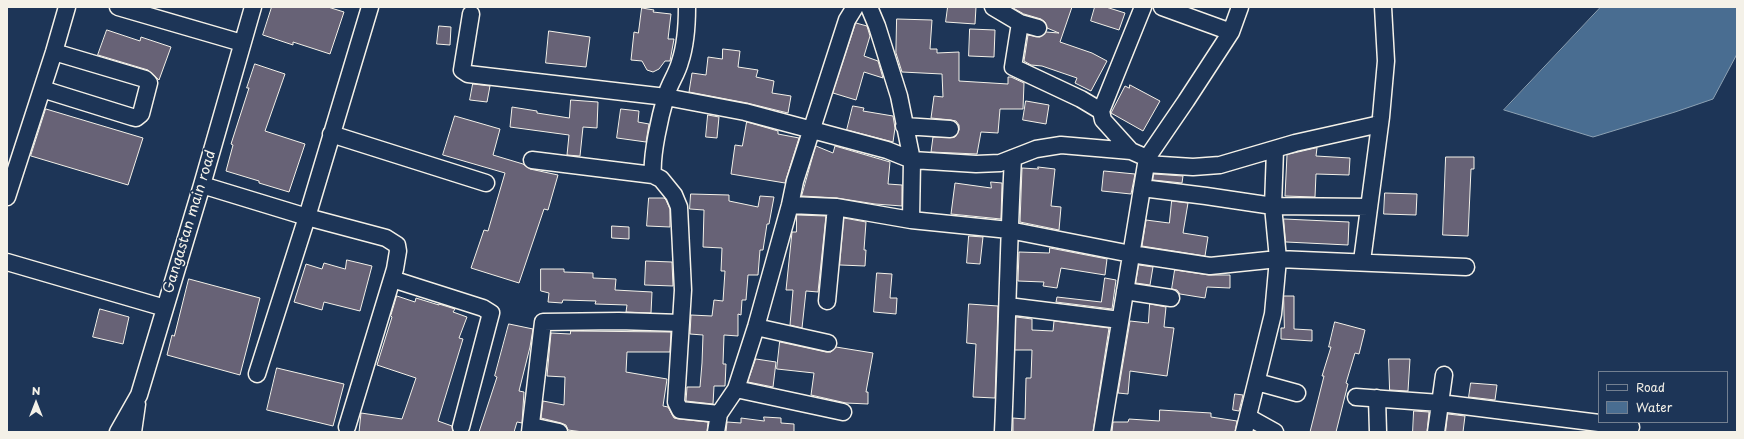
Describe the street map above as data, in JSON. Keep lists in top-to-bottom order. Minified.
{"streets":{"street":["Gangastan main road"]},"legend":["Road","Water"],"north":"top"}
